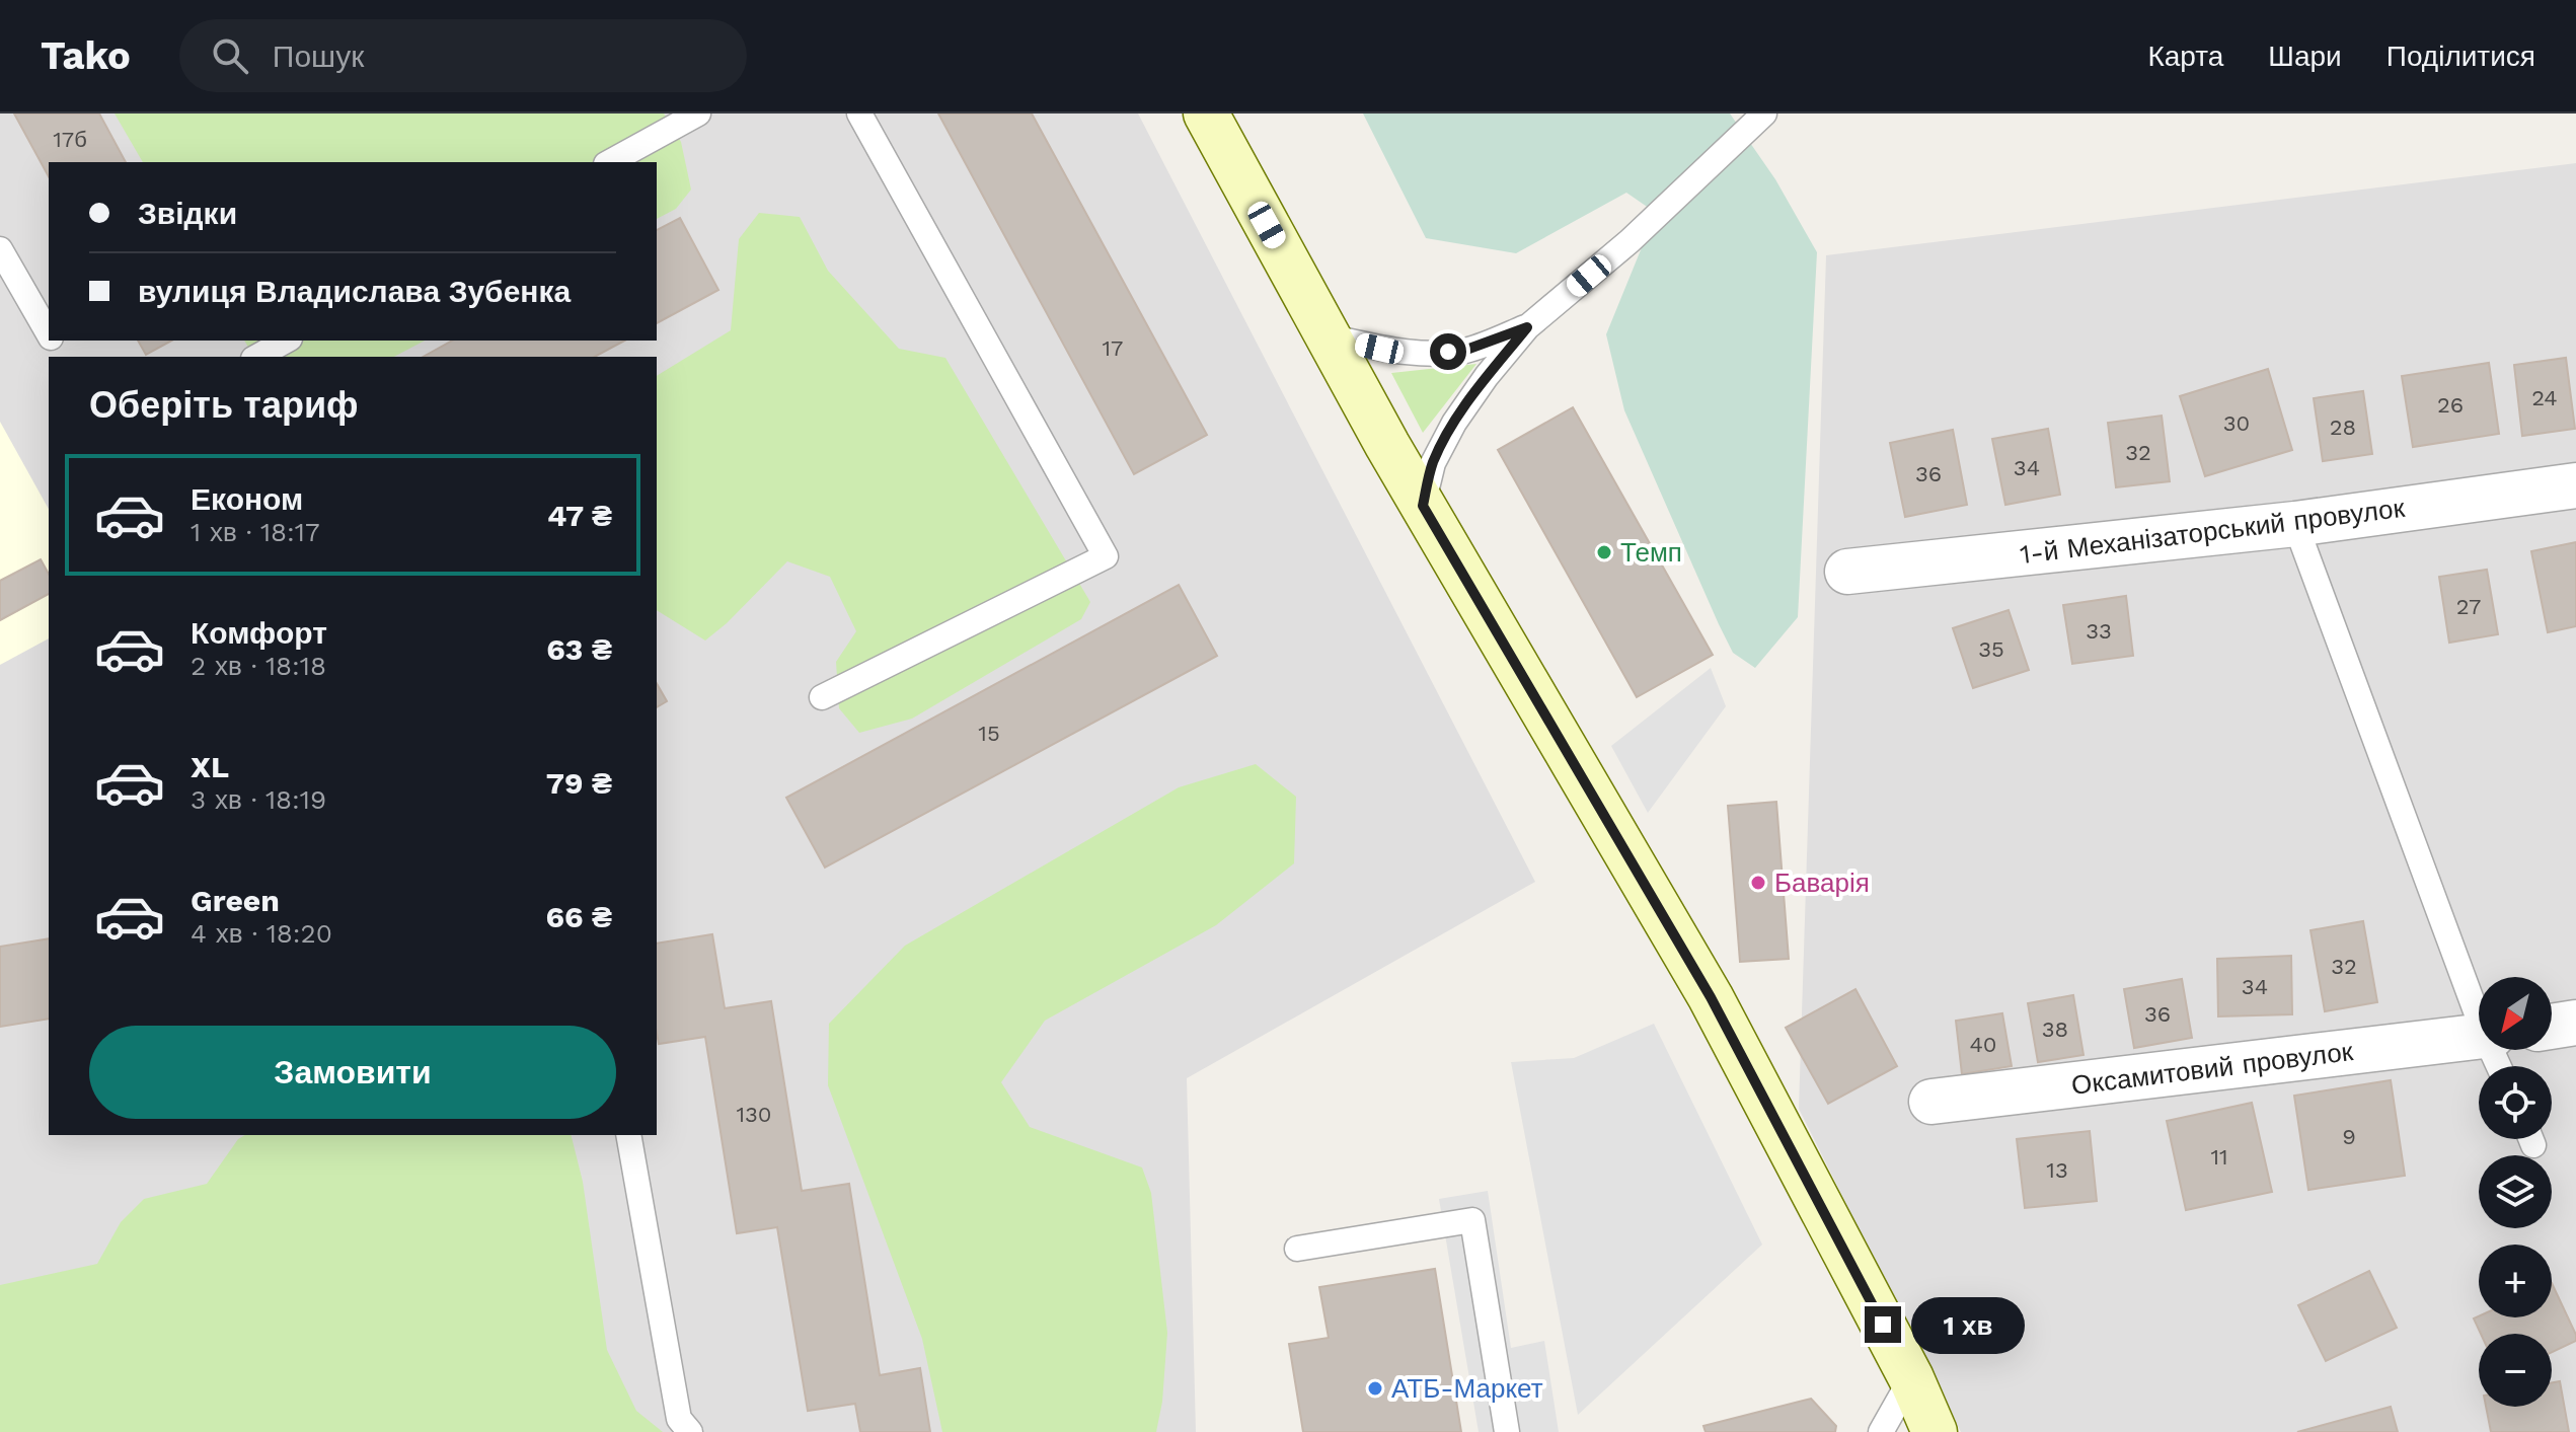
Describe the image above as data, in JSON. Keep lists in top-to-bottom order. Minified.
{"streets":{"street":["1-й Механізаторський провулок","Оксамитовий провулок"]},"places":["Темп","Баварія","АТБ-Маркет"],"house_numbers":["17б","17","24","26","30","28","32","34","36","27","33","35","15","32","34","36","38","40","130","9","11","13"],"north":"bottom left","page":{"header":"Tako","search":"Пошук","nav":["Карта","Шари","Поділитися"],"banner":["Звідки","вулиця Владислава Зубенка"],"heading":"Оберіть тариф","list":[{"name":"Економ","note":"1 хв · 18:17","value":"47 ₴"},{"name":"Комфорт","note":"2 хв · 18:18","value":"63 ₴"},{"name":"XL","note":"3 хв · 18:19","value":"79 ₴"},{"name":"Green","note":"4 хв · 18:20","value":"66 ₴"}],"map_buttons":["+","−"],"buttons":"Замовити","bubble":"1 хв"}}
